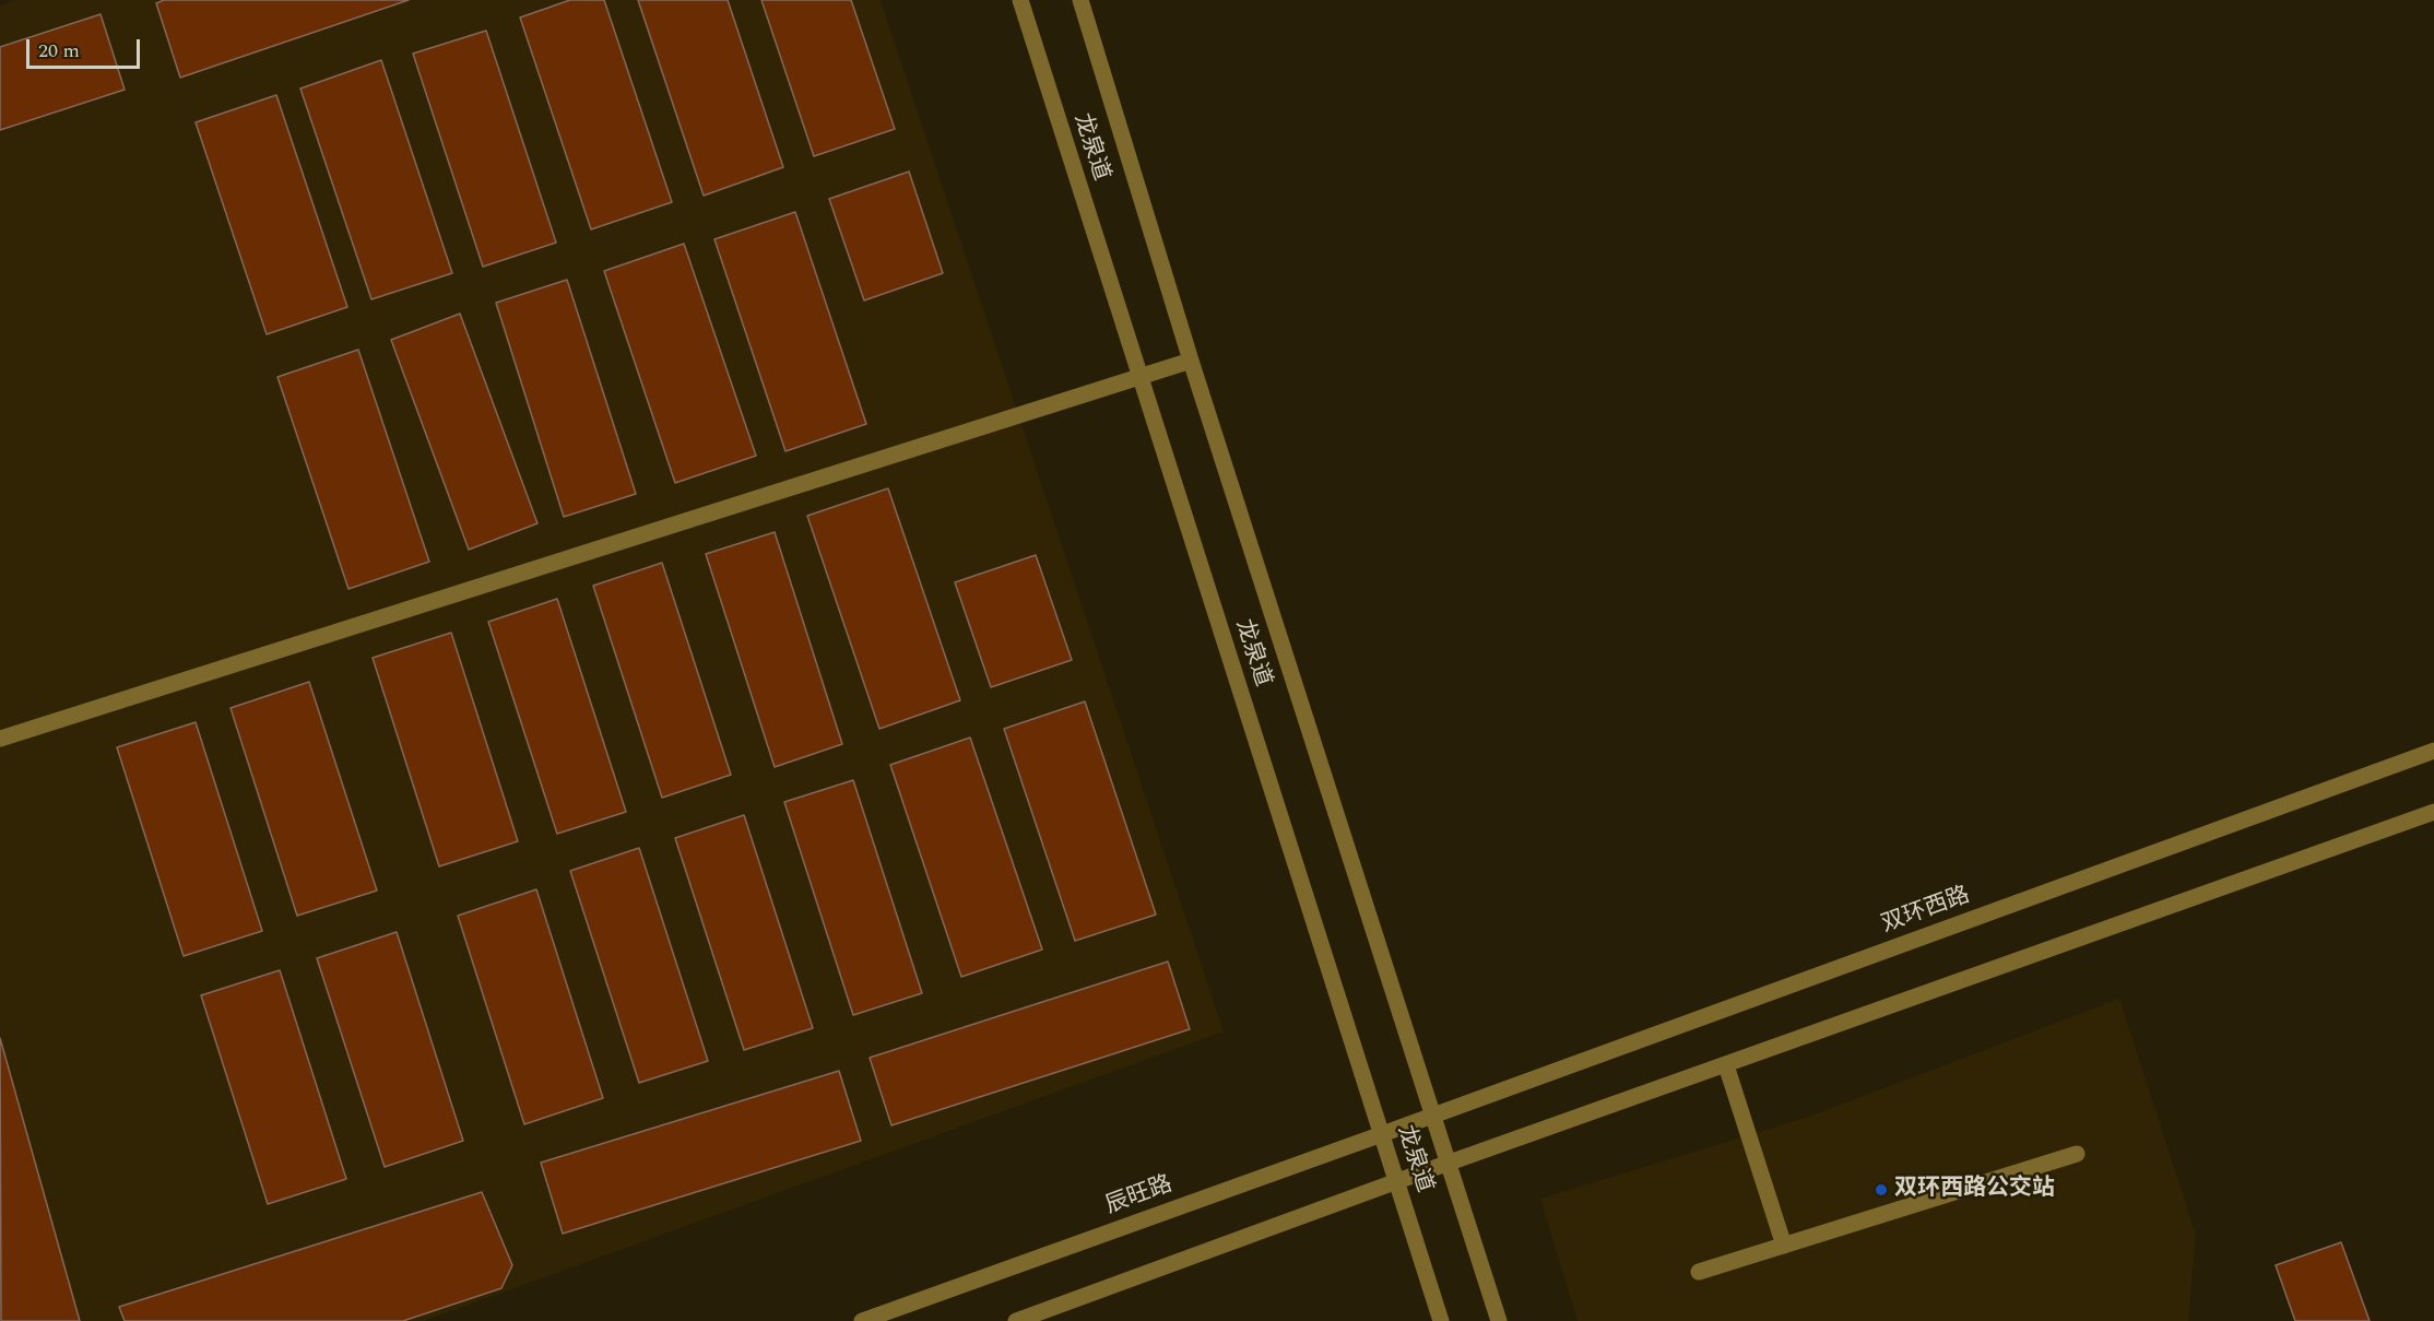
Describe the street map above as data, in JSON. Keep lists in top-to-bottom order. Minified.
{"streets":{"street":["龙泉道","双环西路","辰旺路"]},"crossings":[["龙泉道","双环西路"],["龙泉道","辰旺路"],["双环西路","辰旺路"]],"places":["双环西路公交站"],"scale_bar":"20 m"}
